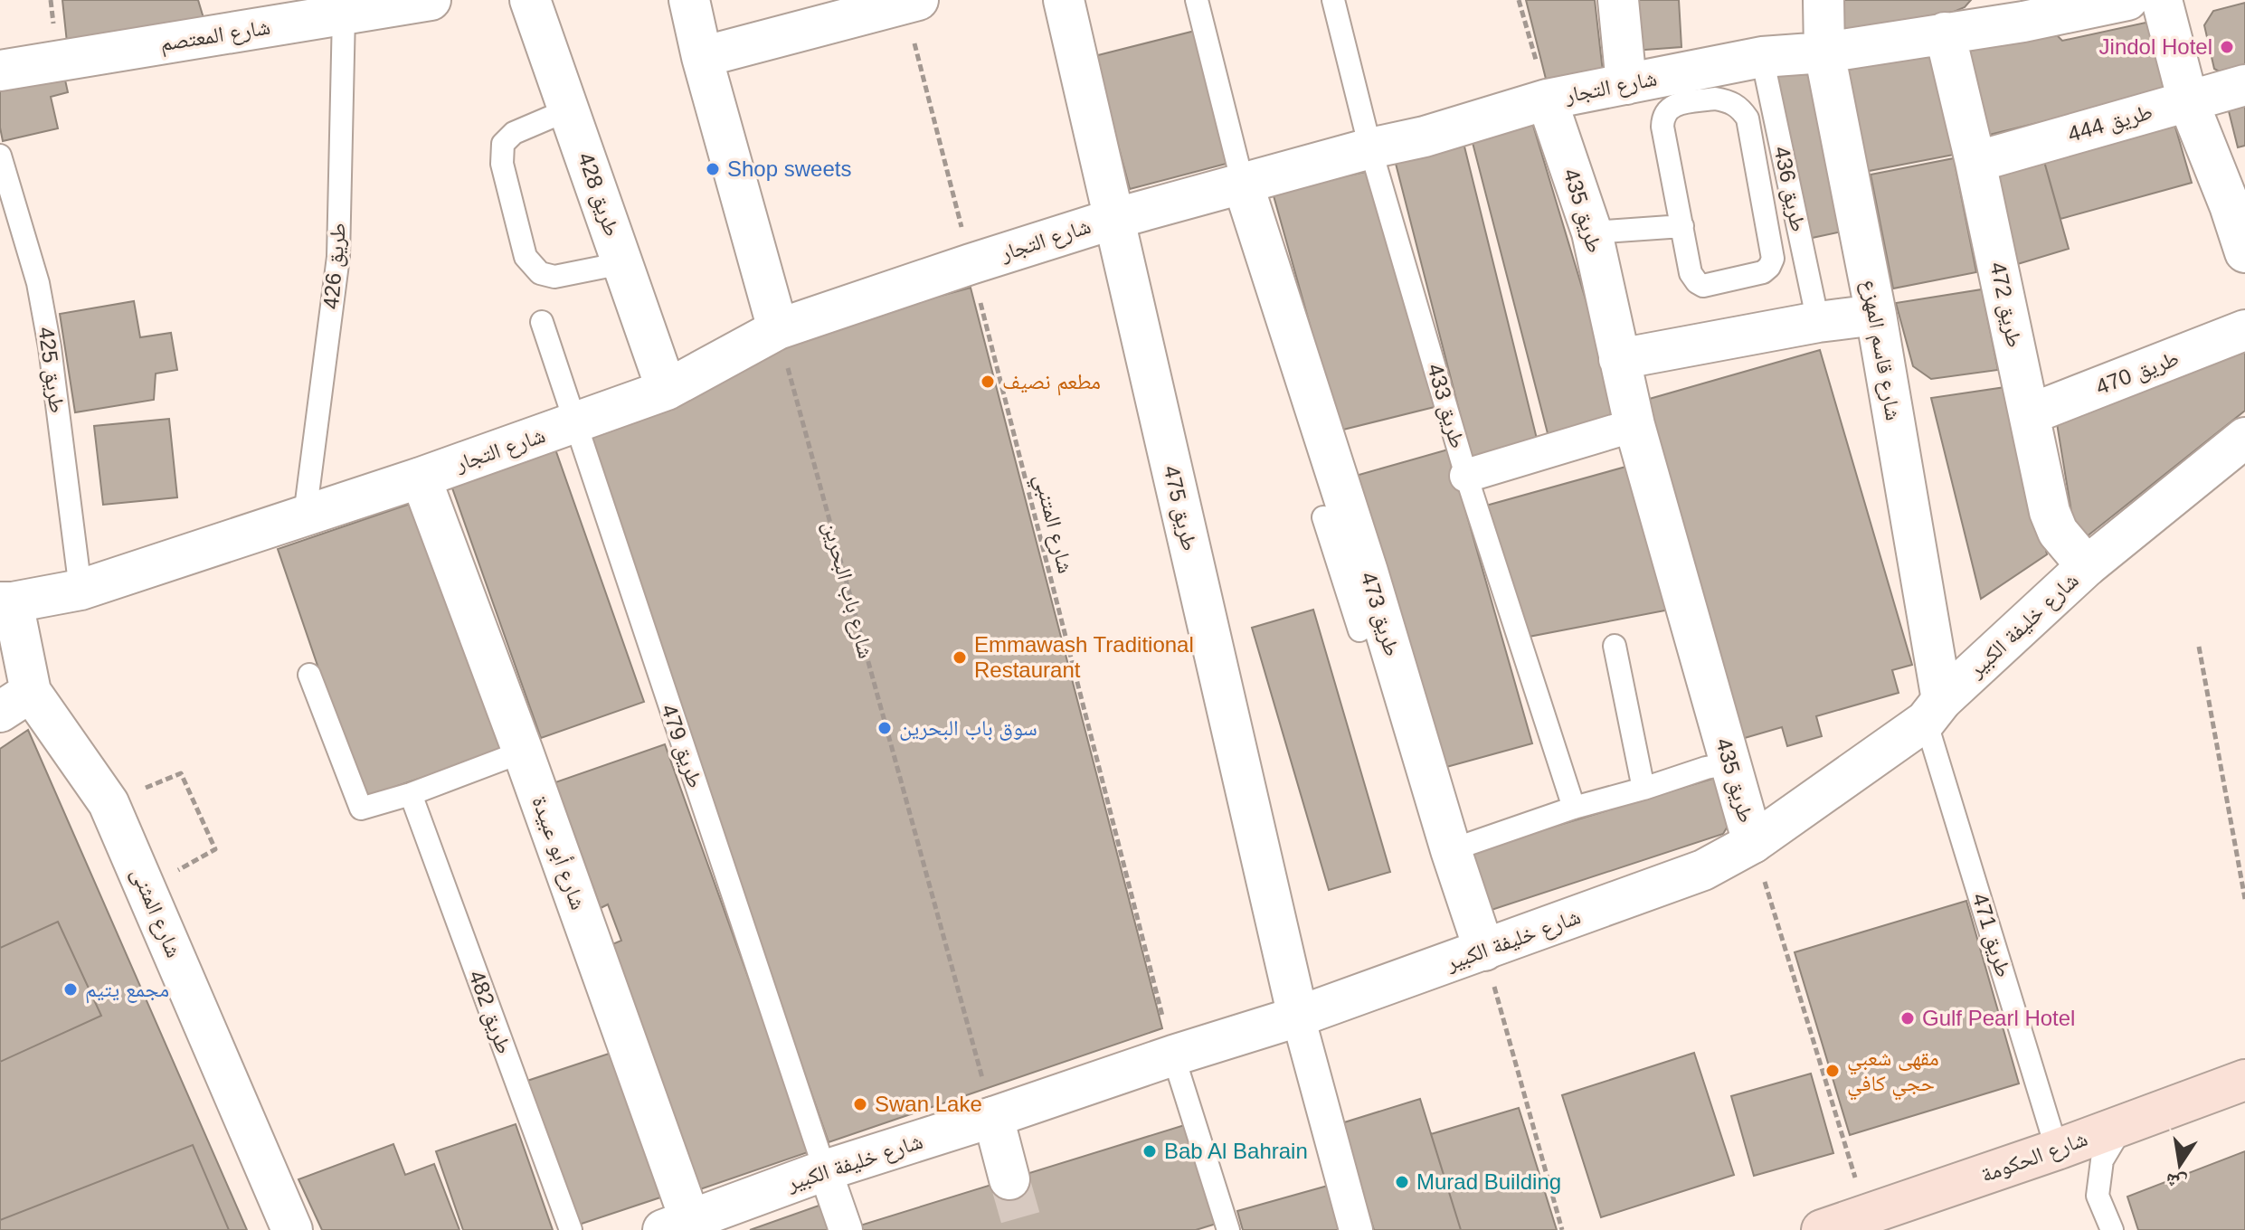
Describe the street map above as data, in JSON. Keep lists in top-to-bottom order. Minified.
{"streets":{"main road":["شارع الحكومة"],"street":["شارع المعتصم","شارع التجار","طريق 444","طريق 428","طريق 435","طريق 472","شارع قاسم المهزع","طريق 470","طريق 475","طريق 473","شارع خليفة الكبير","شارع أبو عبيدة","شارع المثنى"],"lane":["طريق 436","طريق 426","طريق 425","طريق 433","طريق 479","طريق 471","طريق 482"],"path":["شارع المتنبي","شارع باب البحرين"]},"crossings":[["شارع المعتصم","طريق 426"],["شارع التجار","طريق 436"],["شارع التجار","طريق 428"],["شارع التجار","طريق 435"],["شارع التجار","طريق 426"],["شارع التجار","طريق 472"],["شارع التجار","شارع قاسم المهزع"],["شارع التجار","طريق 425"],["شارع التجار","طريق 433"],["شارع التجار","طريق 475"],["شارع التجار","شارع المتنبي"],["شارع التجار","شارع باب البحرين"],["شارع التجار","طريق 473"],["شارع التجار","طريق 479"],["شارع التجار","شارع أبو عبيدة"],["شارع التجار","شارع المثنى"],["طريق 444","طريق 472"],["طريق 435","شارع خليفة الكبير"],["طريق 472","طريق 470"],["طريق 472","شارع خليفة الكبير"],["شارع قاسم المهزع","شارع خليفة الكبير"],["شارع قاسم المهزع","طريق 471"],["طريق 475","شارع خليفة الكبير"],["شارع المتنبي","شارع خليفة الكبير"],["شارع باب البحرين","شارع خليفة الكبير"],["طريق 473","شارع خليفة الكبير"],["شارع خليفة الكبير","طريق 479"],["شارع خليفة الكبير","شارع أبو عبيدة"],["شارع خليفة الكبير","طريق 471"],["طريق 471","شارع الحكومة"]],"places":["Jindol Hotel","Shop sweets","مطعم نصيف","Emmawash Traditional Restaurant","سوق باب البحرين","مجمع يتيم","Gulf Pearl Hotel","مقهى شعبي حجي كافي","Swan Lake","Bab Al Bahrain","Murad Building"],"north":"bottom"}
